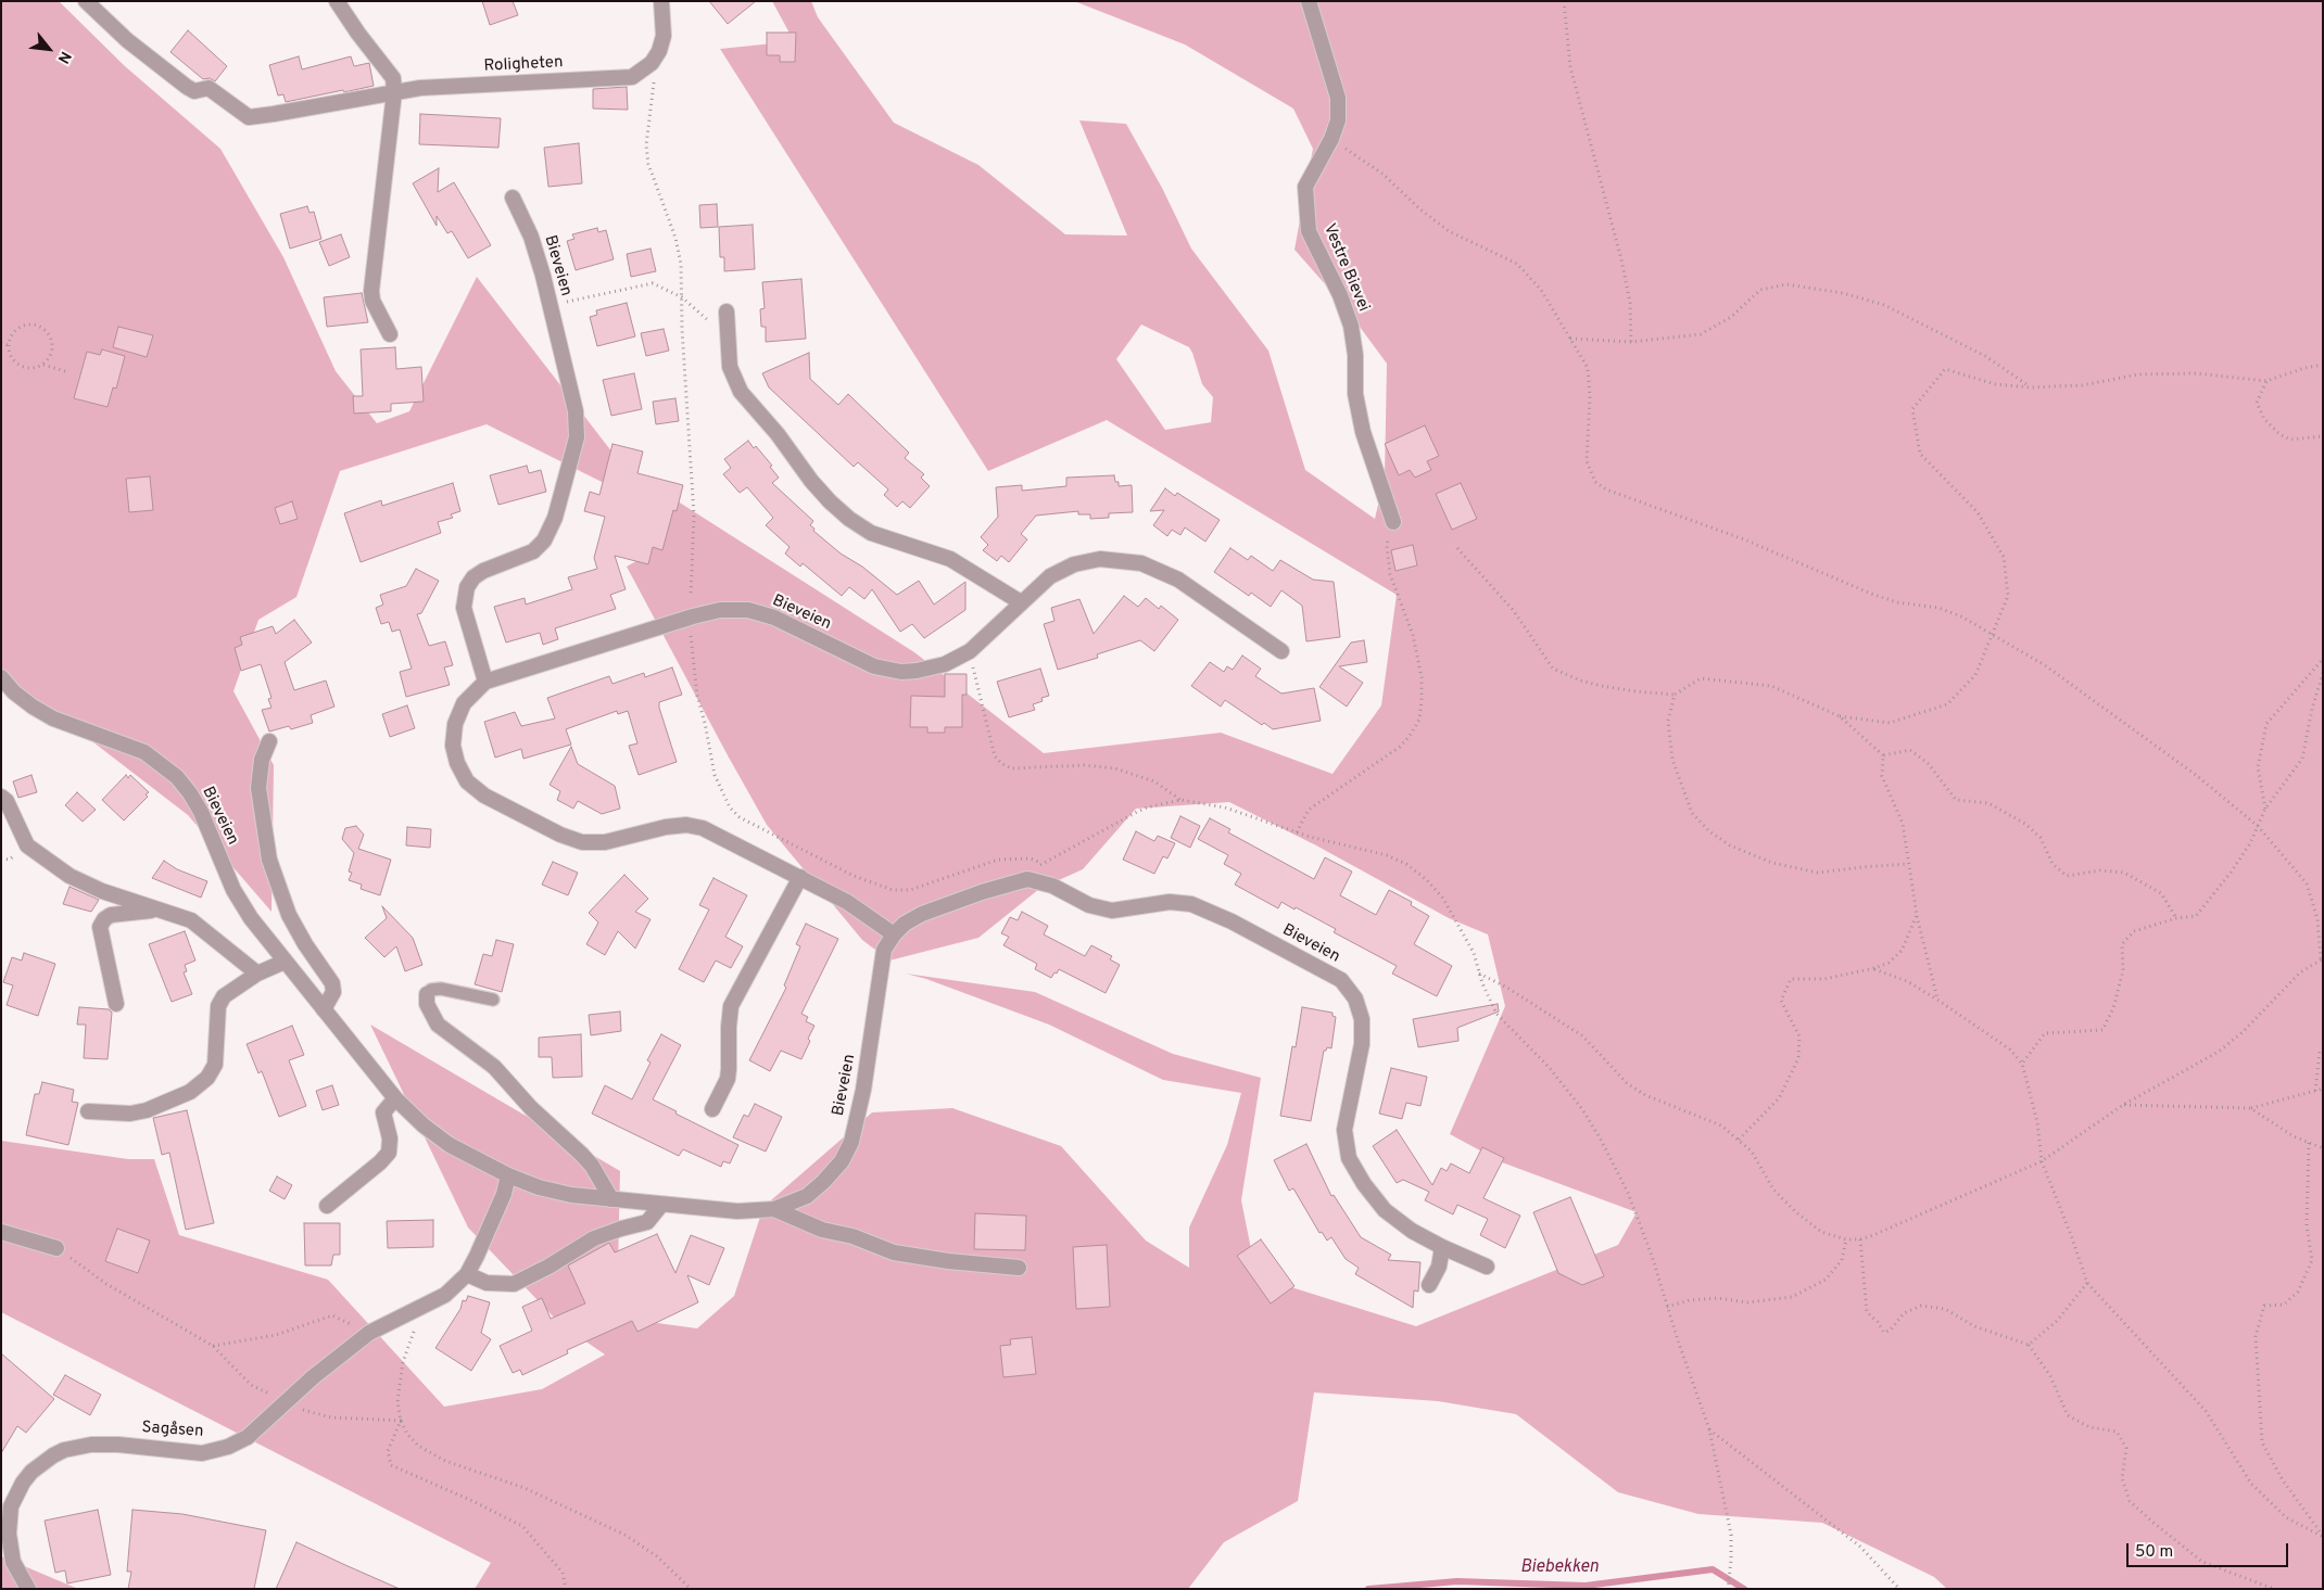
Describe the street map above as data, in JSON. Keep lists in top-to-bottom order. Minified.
{"streets":{"street":["Roligheten","Bieveien","Vestre Bievei","Sagåsen"]},"water":["Biebekken"],"scale_bar":"50 m","north":"bottom right"}
